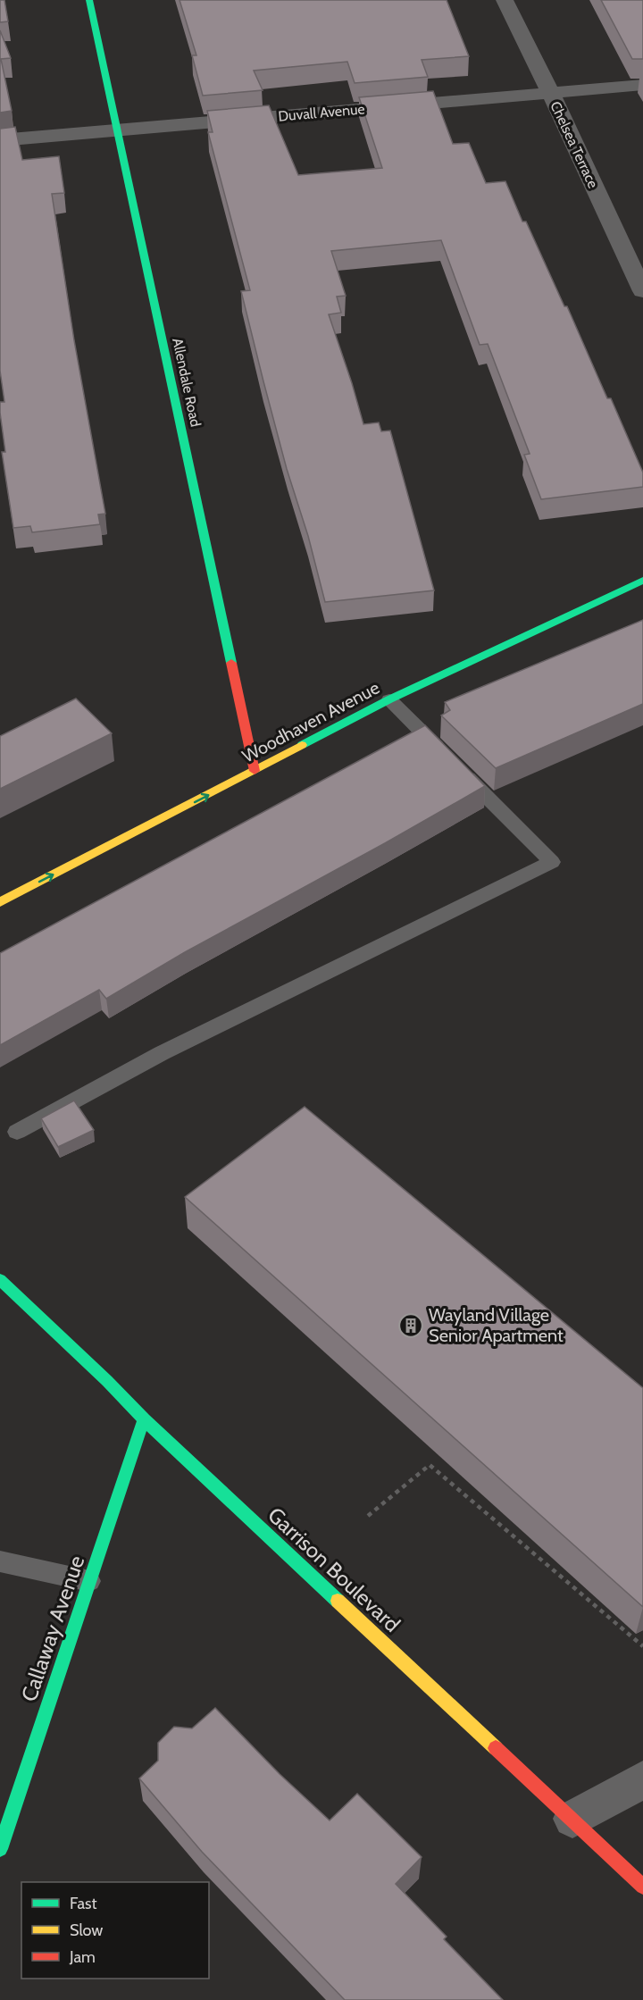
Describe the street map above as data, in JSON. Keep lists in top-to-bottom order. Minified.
{"streets":{"street":["Duvall Avenue","Chelsea Terrace","Allendale Road","Woodhaven Avenue","Garrison Boulevard","Callaway Avenue"]},"crossings":[["Duvall Avenue","Chelsea Terrace"],["Duvall Avenue","Allendale Road"],["Allendale Road","Woodhaven Avenue"],["Garrison Boulevard","Callaway Avenue"]],"one_way":["Woodhaven Avenue"],"places":{"building":["Wayland Village Senior Apartment"]},"legend":["Fast","Slow","Jam"]}
